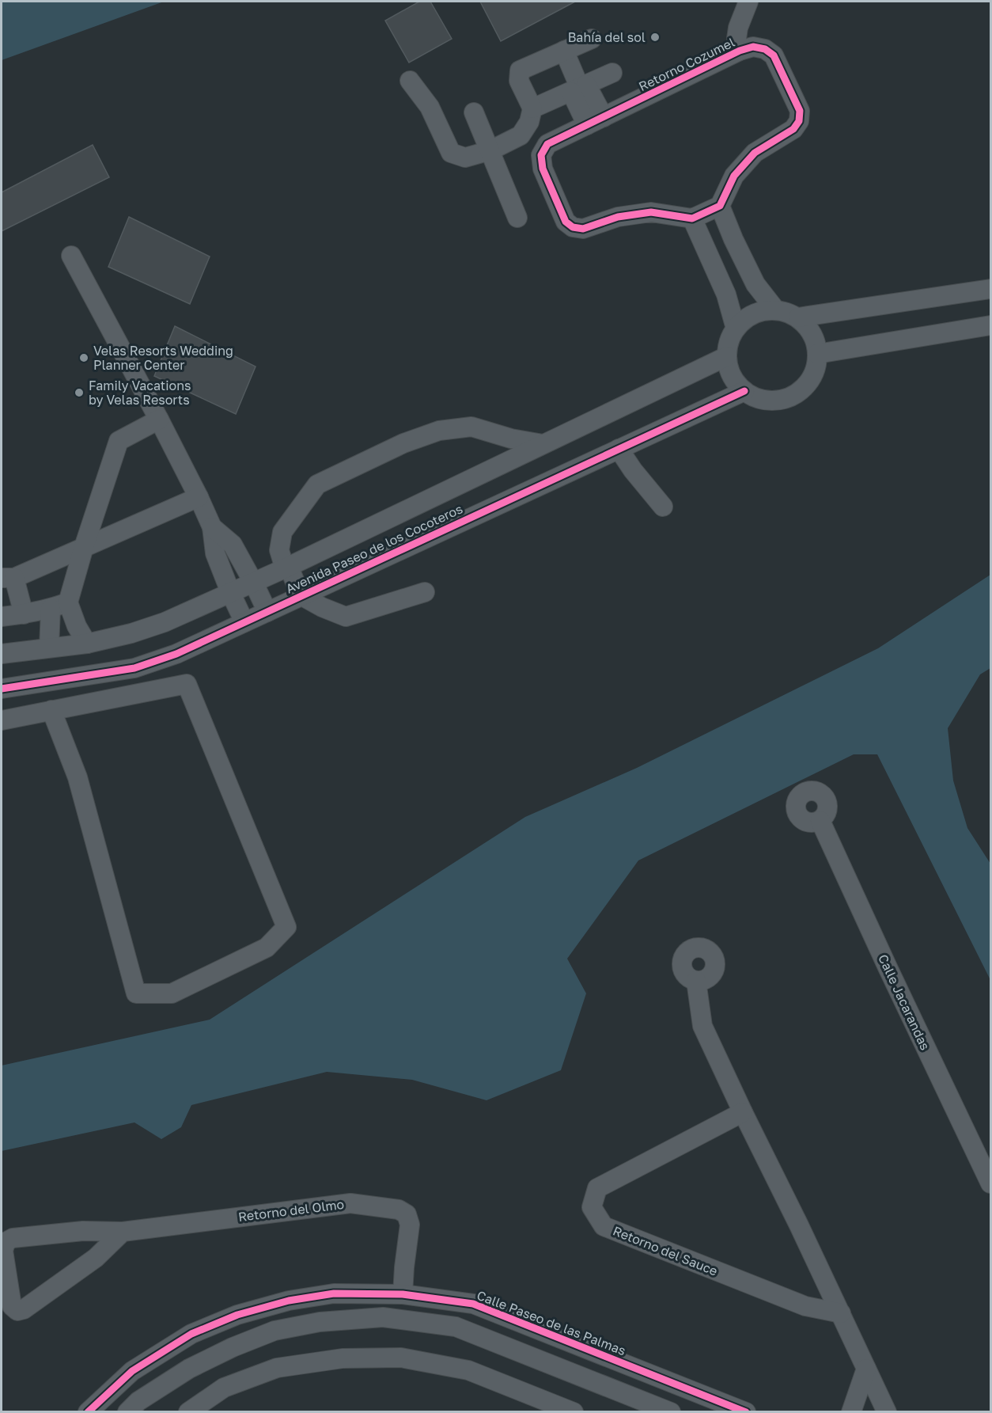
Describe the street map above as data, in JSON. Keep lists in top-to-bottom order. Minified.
{"streets":{"street":["Retorno Cozumel","Avenida Paseo de los Cocoteros","Calle Jacarandas","Retorno del Olmo","Retorno del Sauce","Calle Paseo de las Palmas"]},"crossings":[["Retorno del Olmo","Calle Paseo de las Palmas"]],"places":["Bahía del sol","Velas Resorts Wedding Planner Center","Family Vacations by Velas Resorts"]}
